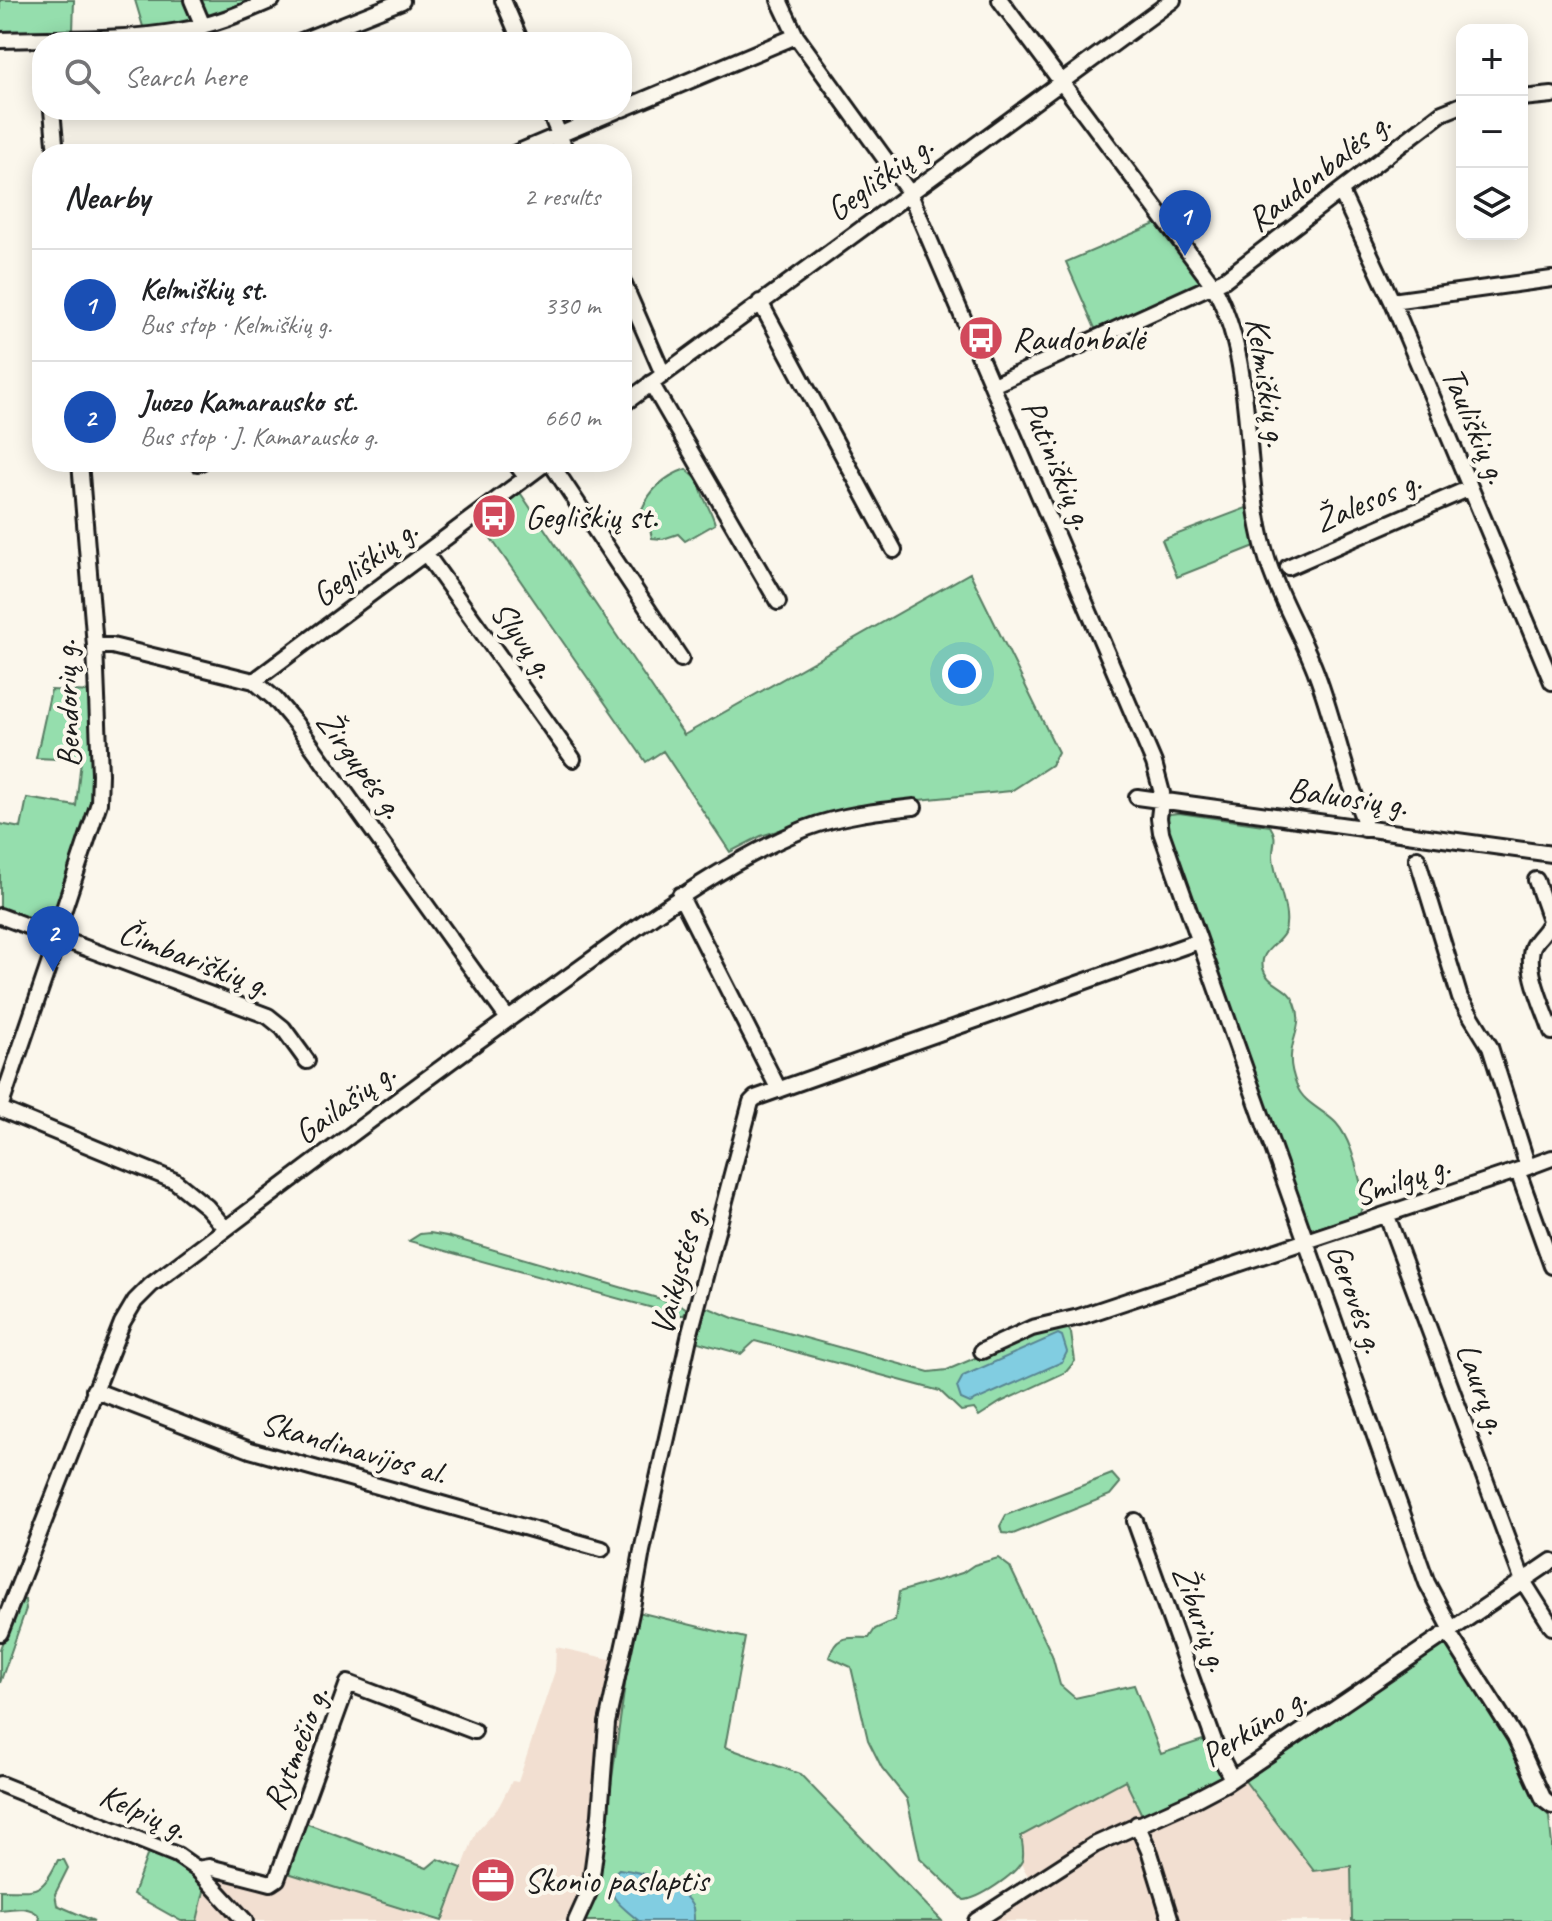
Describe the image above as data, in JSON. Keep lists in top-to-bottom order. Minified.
{"streets":{"street":["Raudonbalės g.","Gegliškių g.","Kelmiškių g.","Tauliškių g.","Putiniškių g.","Žalesos g.","Slyvų g.","Bendorių g.","Žirgupės g.","Baluosių g.","Čimbariškių g.","Gailašių g.","Smilgų g.","Vaikystės g.","Gerovės g.","Laurų g.","Skandinavijos al.","Žiburių g.","Perkūno g.","Rytmečio g.","Kelpių g."]},"crossings":[["Raudonbalės g.","Kelmiškių g."],["Raudonbalės g.","Tauliškių g."],["Raudonbalės g.","Putiniškių g."],["Gegliškių g.","Kelmiškių g."],["Gegliškių g.","Putiniškių g."],["Gegliškių g.","Slyvų g."],["Gegliškių g.","Žirgupės g."],["Kelmiškių g.","Baluosių g."],["Tauliškių g.","Žalesos g."],["Putiniškių g.","Baluosių g."],["Putiniškių g.","Gerovės g."],["Bendorių g.","Žirgupės g."],["Bendorių g.","Čimbariškių g."],["Žirgupės g.","Gailašių g."],["Baluosių g.","Gerovės g."],["Gailašių g.","Skandinavijos al."],["Smilgų g.","Gerovės g."],["Smilgų g.","Laurų g."],["Vaikystės g.","Gerovės g."],["Gerovės g.","Perkūno g."],["Laurų g.","Perkūno g."],["Žiburių g.","Perkūno g."],["Rytmečio g.","Kelpių g."]],"places":{"bus stop":["Raudonbalė","Gegliškių st."],"office":["Skonio paslaptis"]},"page":{"map_buttons":["+","−"],"search":"Search here","heading":["Nearby","2 results"],"pins":["1","2"],"list":[{"mark":"1","name":"Kelmiškių st.","note":"Bus stop · Kelmiškių g.","value":"330 m"},{"mark":"2","name":"Juozo Kamarausko st.","note":"Bus stop · J. Kamarausko g.","value":"660 m"}]}}
